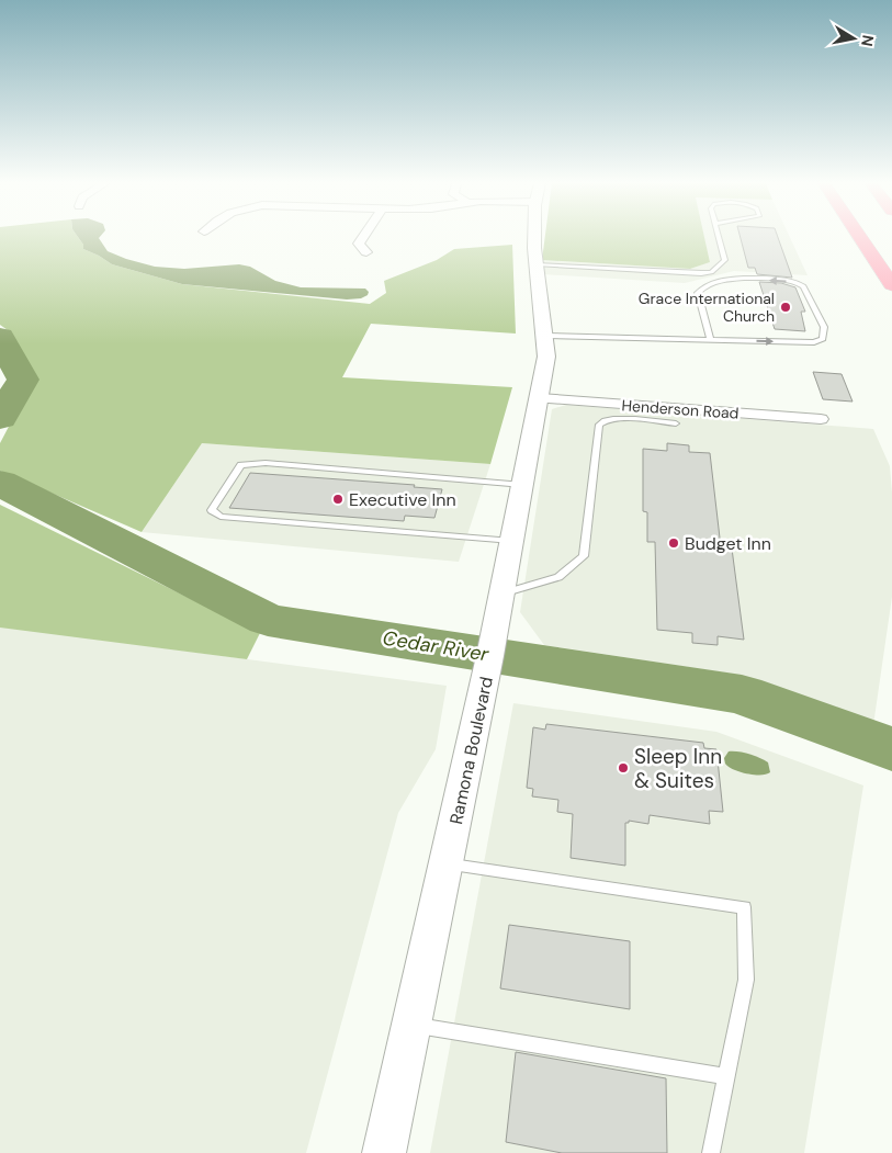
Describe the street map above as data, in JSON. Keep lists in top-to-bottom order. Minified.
{"streets":{"street":["Henderson Road","Ramona Boulevard"]},"crossings":[["Henderson Road","Ramona Boulevard"]],"water":["Cedar River"],"places":["Grace International Church","Executive Inn","Budget Inn","Sleep Inn & Suites"],"north":"right"}
